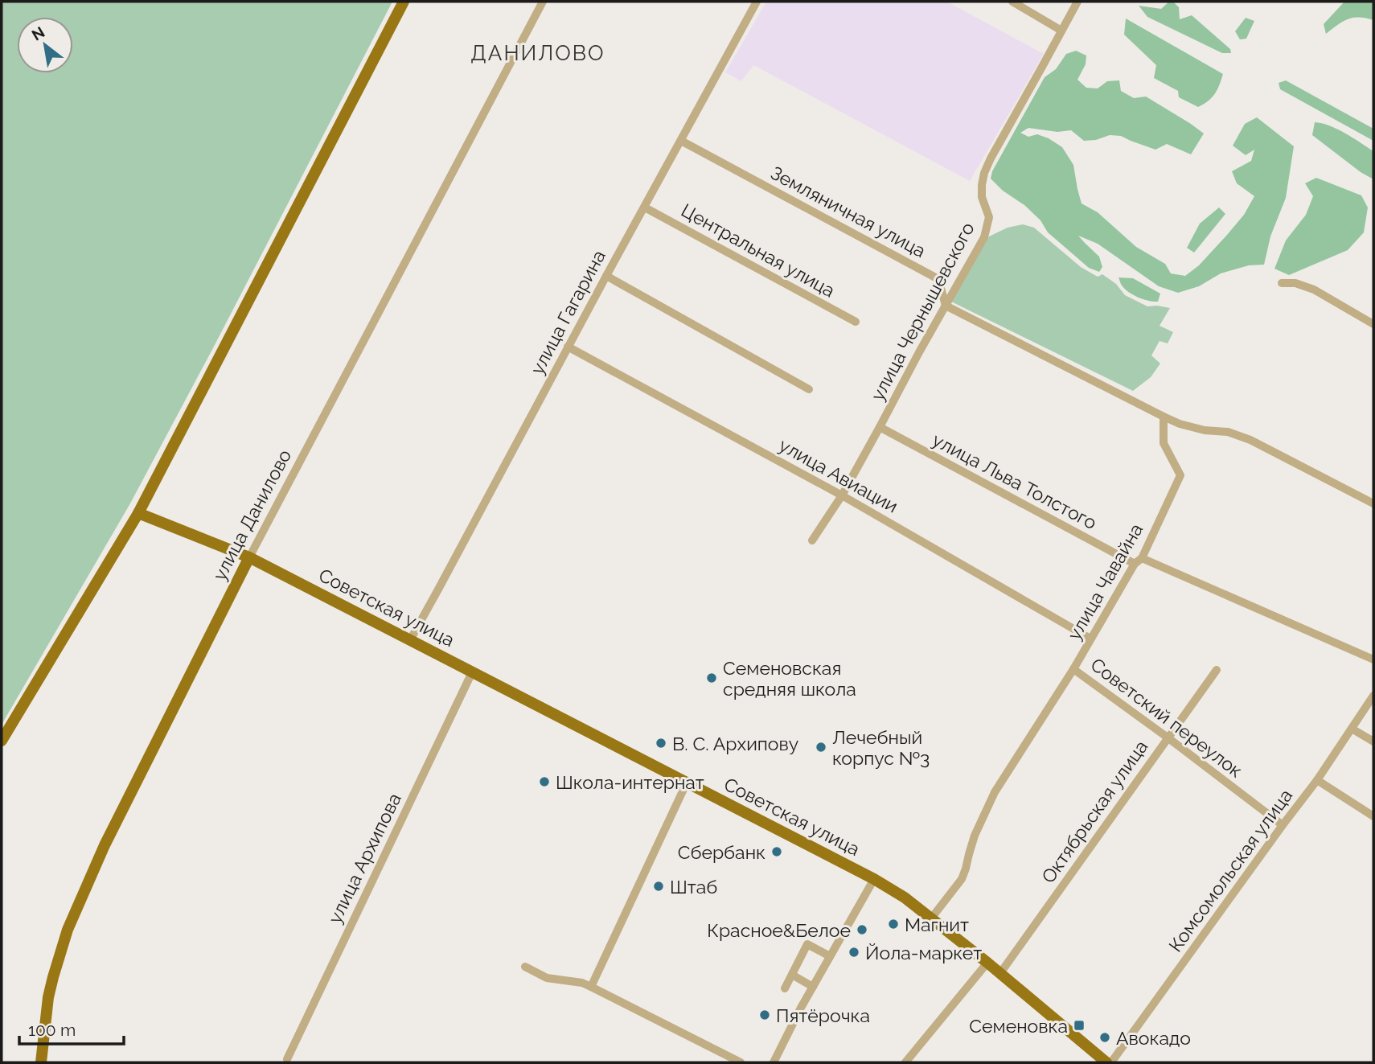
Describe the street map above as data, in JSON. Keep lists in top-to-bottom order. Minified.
{"streets":{"main road":["улица Данилово","Советская улица"],"street":["Земляничная улица","Центральная улица","улица Чернышевского","улица Гагарина","улица Авиации","улица Льва Толстого","улица Чавайна","Советский переулок","Октябрьская улица","улица Архипова","Комсомольская улица"]},"crossings":[["Земляничная улица","улица Чернышевского"],["Земляничная улица","улица Гагарина"],["Центральная улица","улица Гагарина"],["улица Чернышевского","улица Авиации"],["улица Чернышевского","улица Льва Толстого"],["улица Гагарина","улица Авиации"],["улица Гагарина","Советская улица"],["улица Авиации","улица Чавайна"],["улица Льва Толстого","улица Чавайна"],["улица Данилово","Советская улица"],["улица Чавайна","Советский переулок"],["Советская улица","Советский переулок"],["Советская улица","Октябрьская улица"],["Советская улица","улица Архипова"],["Советский переулок","Октябрьская улица"],["Советский переулок","Комсомольская улица"]],"districts":["ДАНИЛОВО"],"places":{"other":["Семеновская средняя школа","В. С. Архипову","Лечебный корпус №3","Школа-интернат","Сбербанк","Штаб","Магнит","Красное&Белое","Йола-маркет","Пятёрочка","Авокадо"],"transit":["Семеновка"]},"scale_bar":"100 m","north":"top left"}
